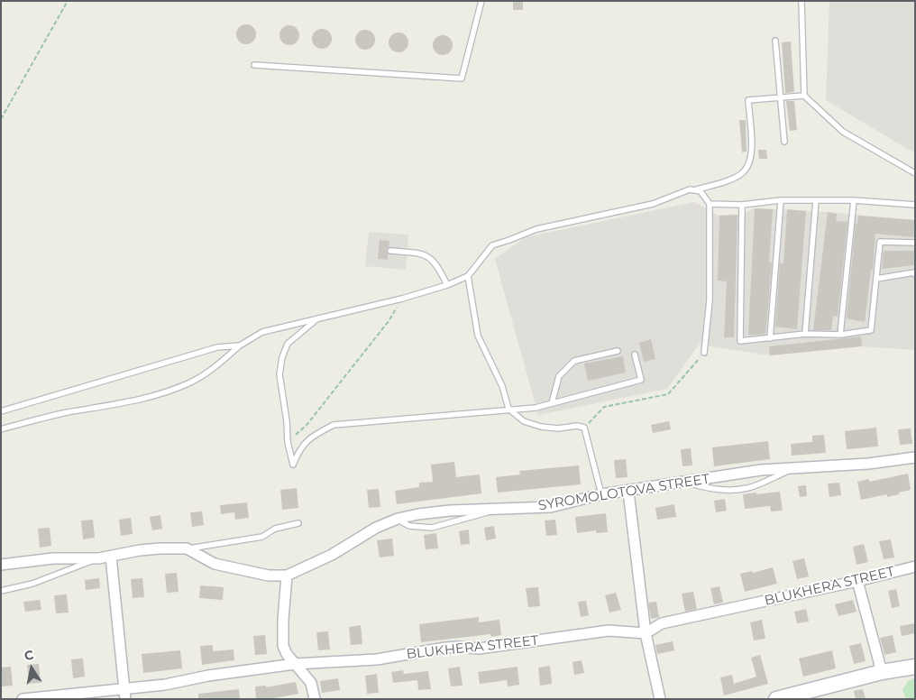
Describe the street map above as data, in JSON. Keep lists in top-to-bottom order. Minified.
{"streets":{"street":["SYROMOLOTOVA STREET","BLUKHERA STREET"]},"north":"top"}
